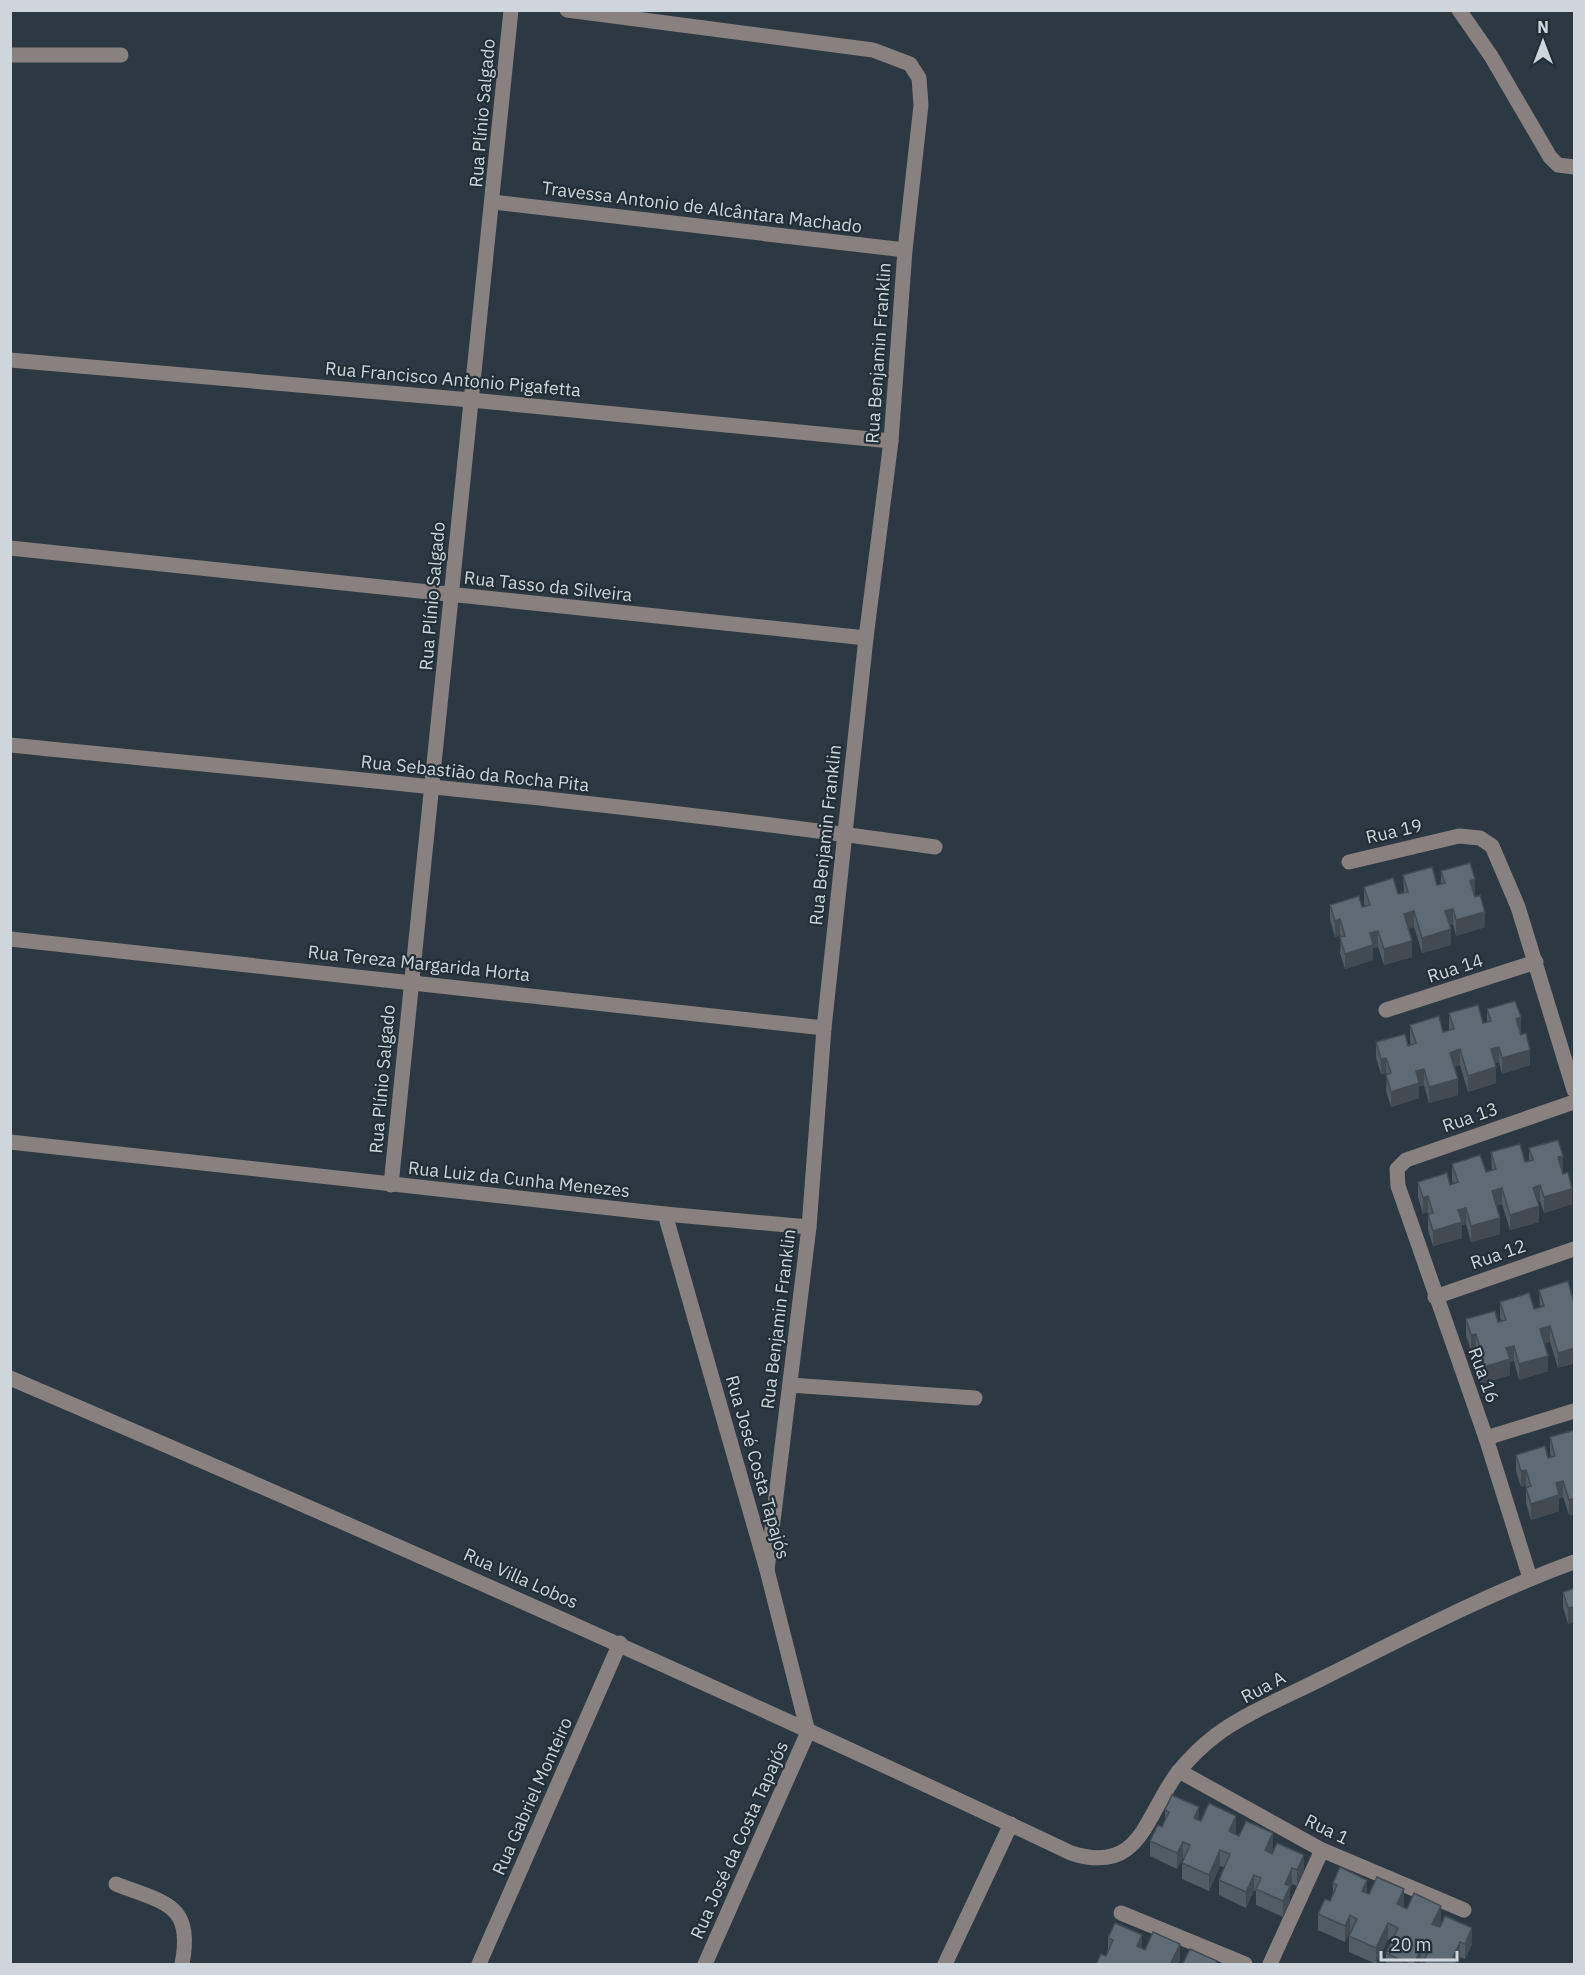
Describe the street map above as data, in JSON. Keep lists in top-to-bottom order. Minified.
{"streets":{"street":["Rua Plínio Salgado","Travessa Antonio de Alcântara Machado","Rua Benjamin Franklin","Rua Francisco Antonio Pigafetta","Rua Tasso da Silveira","Rua Sebastião da Rocha Pita","Rua 19","Rua Tereza Margarida Horta","Rua 14","Rua 13","Rua Luiz da Cunha Menezes","Rua 12","Rua 16","Rua José Costa Tapajós","Rua Villa Lobos","Rua A","Rua Gabriel Monteiro","Rua 1","Rua José da Costa Tapajós"]},"crossings":[["Rua Plínio Salgado","Travessa Antonio de Alcântara Machado"],["Rua Plínio Salgado","Rua Francisco Antonio Pigafetta"],["Rua Plínio Salgado","Rua Tasso da Silveira"],["Rua Plínio Salgado","Rua Sebastião da Rocha Pita"],["Rua Plínio Salgado","Rua Tereza Margarida Horta"],["Rua Plínio Salgado","Rua Luiz da Cunha Menezes"],["Travessa Antonio de Alcântara Machado","Rua Benjamin Franklin"],["Rua Benjamin Franklin","Rua Francisco Antonio Pigafetta"],["Rua Benjamin Franklin","Rua Tasso da Silveira"],["Rua Benjamin Franklin","Rua Sebastião da Rocha Pita"],["Rua Benjamin Franklin","Rua Tereza Margarida Horta"],["Rua Benjamin Franklin","Rua Luiz da Cunha Menezes"],["Rua Benjamin Franklin","Rua José Costa Tapajós"],["Rua 19","Rua 14"],["Rua 13","Rua 16"],["Rua Luiz da Cunha Menezes","Rua José Costa Tapajós"],["Rua 12","Rua 16"],["Rua 16","Rua A"],["Rua José Costa Tapajós","Rua Villa Lobos"],["Rua José Costa Tapajós","Rua José da Costa Tapajós"],["Rua Villa Lobos","Rua A"],["Rua Villa Lobos","Rua Gabriel Monteiro"],["Rua Villa Lobos","Rua José da Costa Tapajós"],["Rua A","Rua 1"]],"scale_bar":"20 m","north":"top"}
